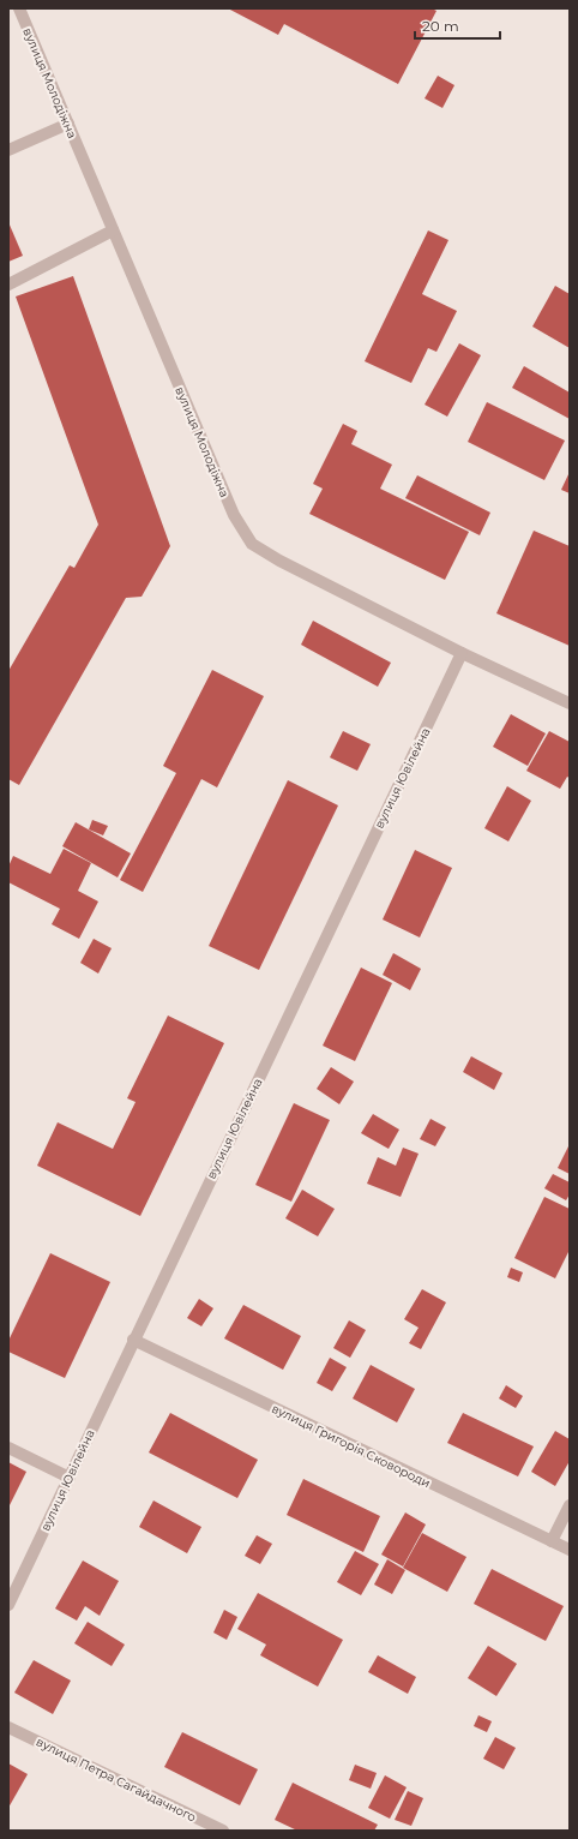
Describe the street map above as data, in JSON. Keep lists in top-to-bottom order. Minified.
{"streets":{"street":["вулиця Молодіжна","вулиця Ювілейна","вулиця Григорія Сковороди","вулиця Петра Сагайдачного"]},"crossings":[["вулиця Молодіжна","вулиця Ювілейна"],["вулиця Ювілейна","вулиця Григорія Сковороди"]],"scale_bar":"20 m"}
